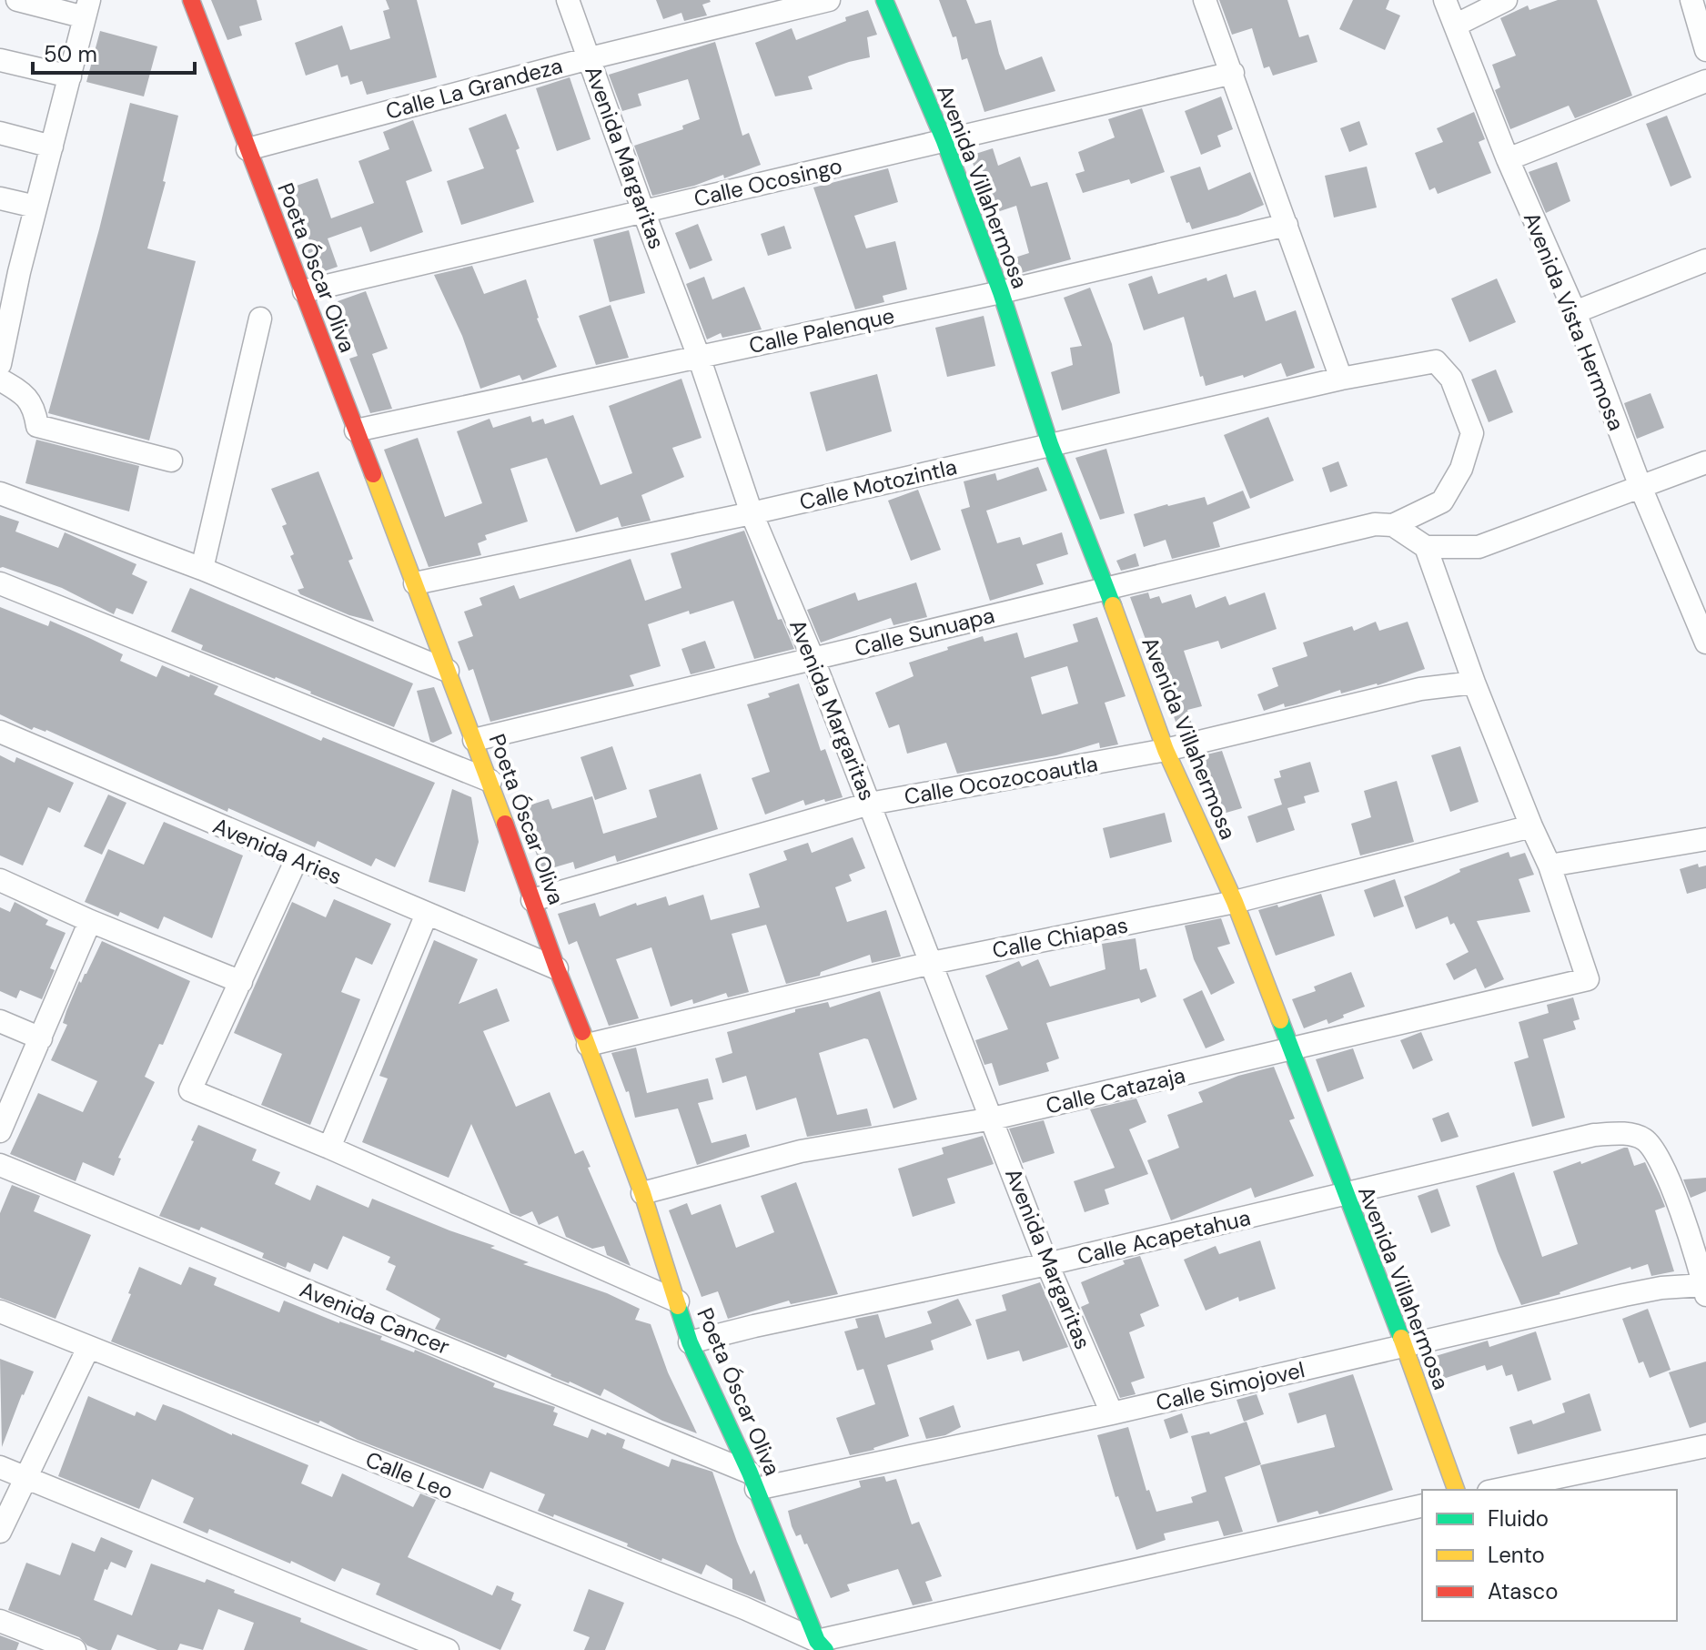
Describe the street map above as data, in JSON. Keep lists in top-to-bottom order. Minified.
{"streets":{"street":["Calle La Grandeza","Avenida Margaritas","Calle Ocosingo","Avenida Villahermosa","Poeta Óscar Oliva","Avenida Vista Hermosa","Calle Palenque","Calle Motozintla","Calle Sunuapa","Calle Ocozocoautla","Avenida Aries","Calle Chiapas","Calle Catazaja","Calle Acapetahua","Avenida Cancer","Calle Simojovel","Calle Leo"]},"crossings":[["Calle La Grandeza","Avenida Margaritas"],["Calle La Grandeza","Poeta Óscar Oliva"],["Avenida Margaritas","Calle Ocosingo"],["Avenida Margaritas","Calle Palenque"],["Avenida Margaritas","Calle Motozintla"],["Avenida Margaritas","Calle Sunuapa"],["Avenida Margaritas","Calle Ocozocoautla"],["Avenida Margaritas","Calle Chiapas"],["Avenida Margaritas","Calle Catazaja"],["Avenida Margaritas","Calle Acapetahua"],["Avenida Margaritas","Calle Simojovel"],["Calle Ocosingo","Avenida Villahermosa"],["Calle Ocosingo","Poeta Óscar Oliva"],["Avenida Villahermosa","Calle Palenque"],["Avenida Villahermosa","Calle Motozintla"],["Avenida Villahermosa","Calle Sunuapa"],["Avenida Villahermosa","Calle Ocozocoautla"],["Avenida Villahermosa","Calle Chiapas"],["Avenida Villahermosa","Calle Catazaja"],["Avenida Villahermosa","Calle Acapetahua"],["Avenida Villahermosa","Calle Simojovel"],["Poeta Óscar Oliva","Calle Palenque"],["Poeta Óscar Oliva","Calle Motozintla"],["Poeta Óscar Oliva","Calle Sunuapa"],["Poeta Óscar Oliva","Calle Ocozocoautla"],["Poeta Óscar Oliva","Avenida Aries"],["Poeta Óscar Oliva","Calle Chiapas"],["Poeta Óscar Oliva","Calle Catazaja"],["Poeta Óscar Oliva","Calle Acapetahua"],["Poeta Óscar Oliva","Avenida Cancer"],["Poeta Óscar Oliva","Calle Simojovel"],["Poeta Óscar Oliva","Calle Leo"],["Calle Motozintla","Calle Sunuapa"],["Calle Acapetahua","Calle Simojovel"],["Avenida Cancer","Calle Simojovel"]],"legend":["Fluido","Lento","Atasco"],"scale_bar":"50 m"}
